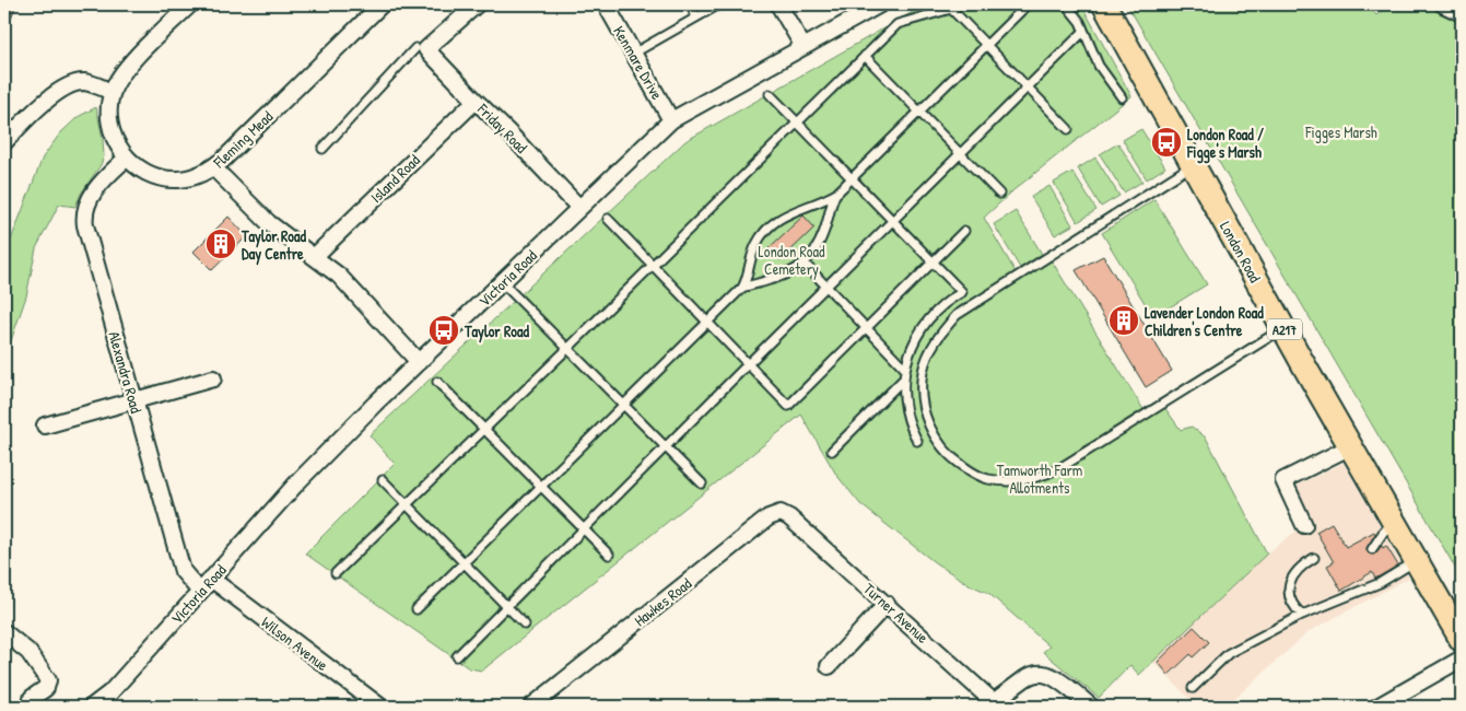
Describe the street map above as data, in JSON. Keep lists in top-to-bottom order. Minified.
{"streets":{"main road":["London Road","A217"],"street":["Kenmare Drive","Friday Road","Fleming Mead","Island Road","Victoria Road","Alexandra Road","Hawkes Road","Turner Avenue","Wilson Avenue"]},"crossings":[["Kenmare Drive","Victoria Road"],["Friday Road","Island Road"],["Friday Road","Victoria Road"],["Fleming Mead","Alexandra Road"],["Victoria Road","Alexandra Road"],["Victoria Road","Wilson Avenue"],["Hawkes Road","Turner Avenue"]],"parks":["Figges Marsh","London Road Cemetery","Tamworth Farm Allotments"],"places":{"bus stop":["London Road / Figge's Marsh","Taylor Road"],"building":["Taylor Road Day Centre","Lavender London Road Children's Centre"]}}
